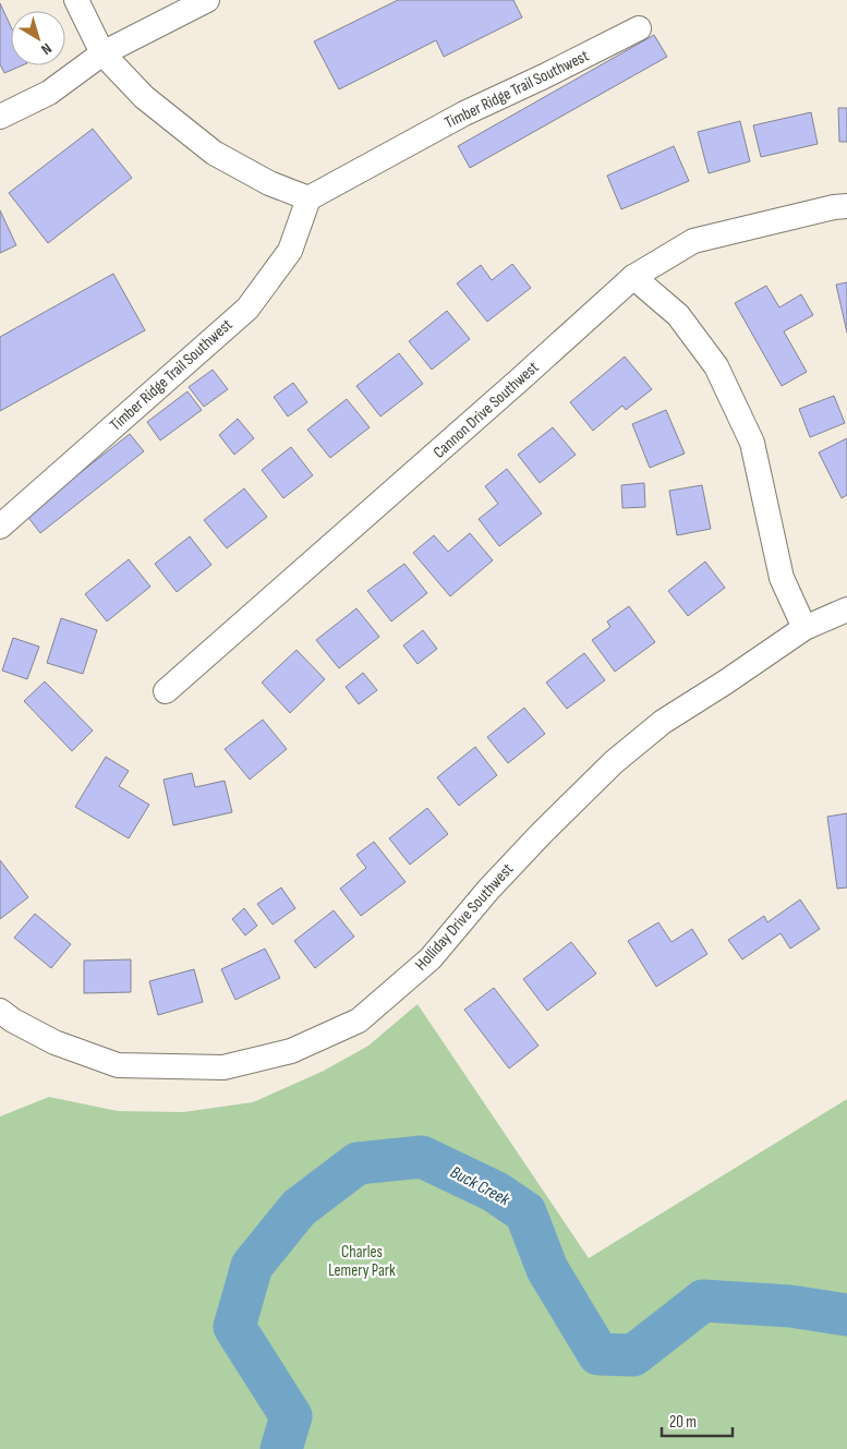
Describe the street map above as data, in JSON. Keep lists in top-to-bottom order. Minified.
{"streets":{"street":["Timber Ridge Trail Southwest","Cannon Drive Southwest","Holliday Drive Southwest"]},"water":["Buck Creek"],"parks":["Charles Lemery Park"],"scale_bar":"20 m","north":"bottom right"}
